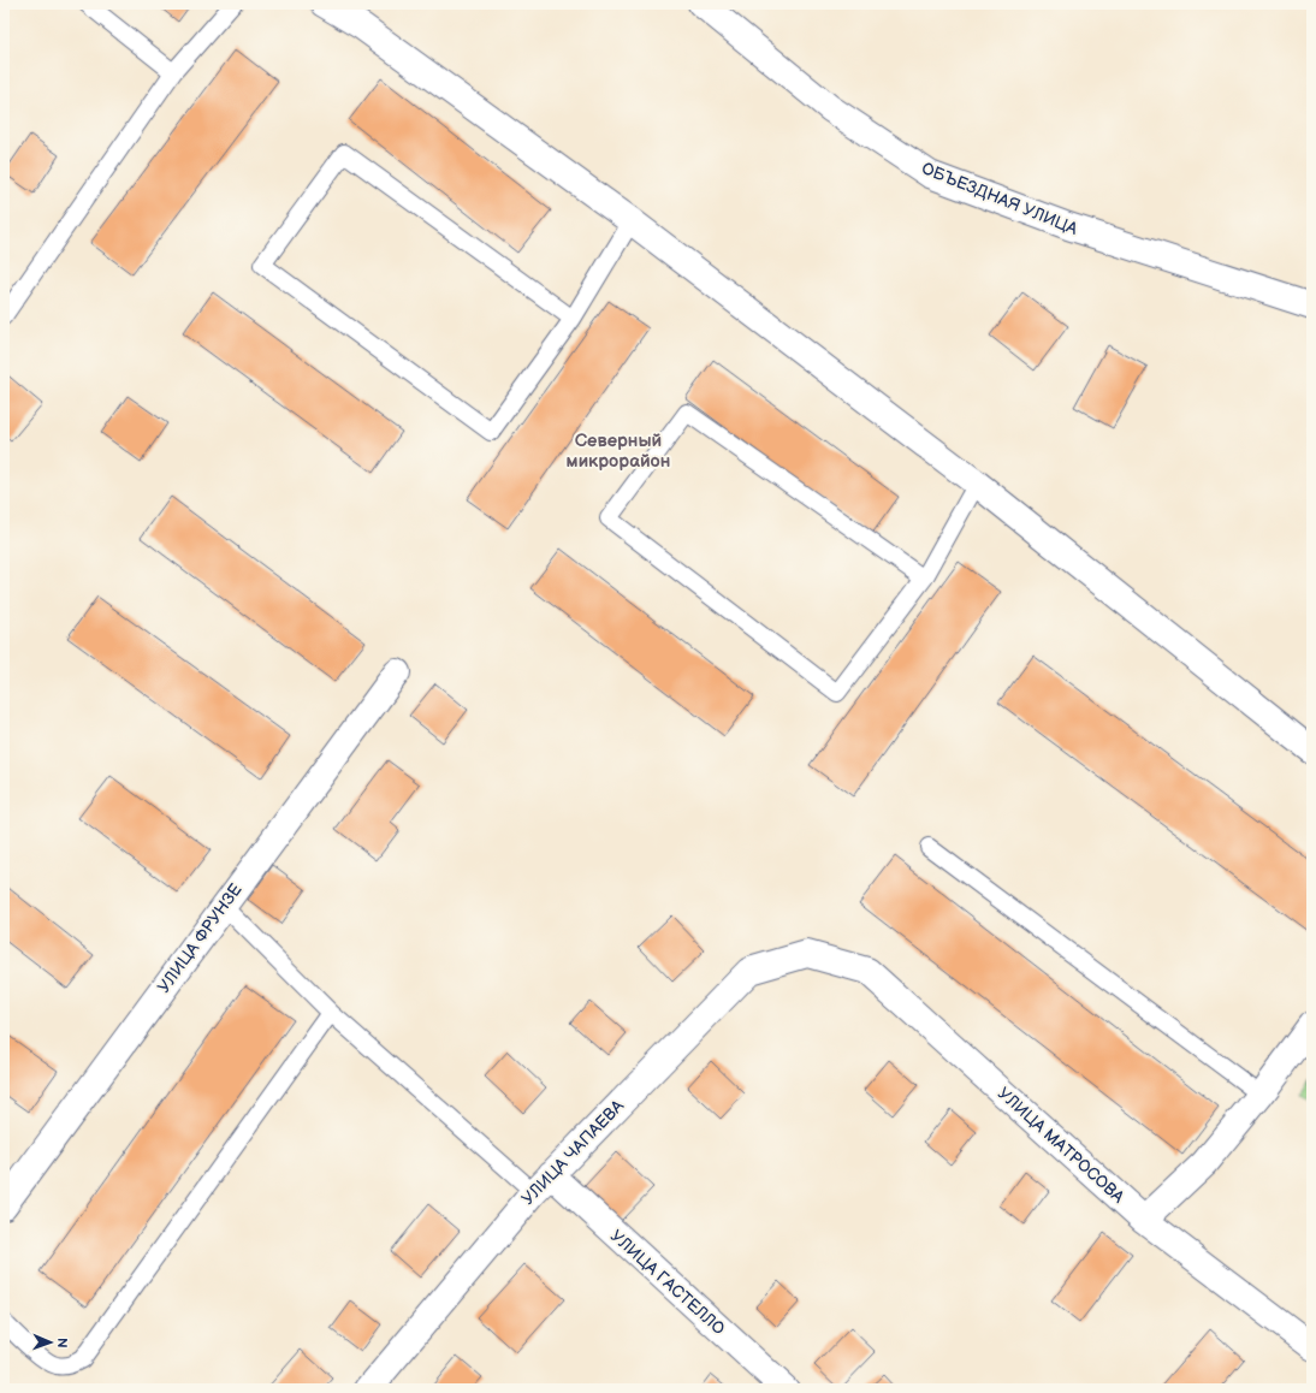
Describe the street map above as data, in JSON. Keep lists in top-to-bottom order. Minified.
{"streets":{"street":["ОБЪЕЗДНАЯ УЛИЦА","УЛИЦА ФРУНЗЕ","УЛИЦА МАТРОСОВА","УЛИЦА ЧАПАЕВА","УЛИЦА ГАСТЕЛЛО"]},"crossings":[["УЛИЦА МАТРОСОВА","УЛИЦА ЧАПАЕВА"],["УЛИЦА ЧАПАЕВА","УЛИЦА ГАСТЕЛЛО"]],"districts":["Северный микрорайон"],"north":"right"}
